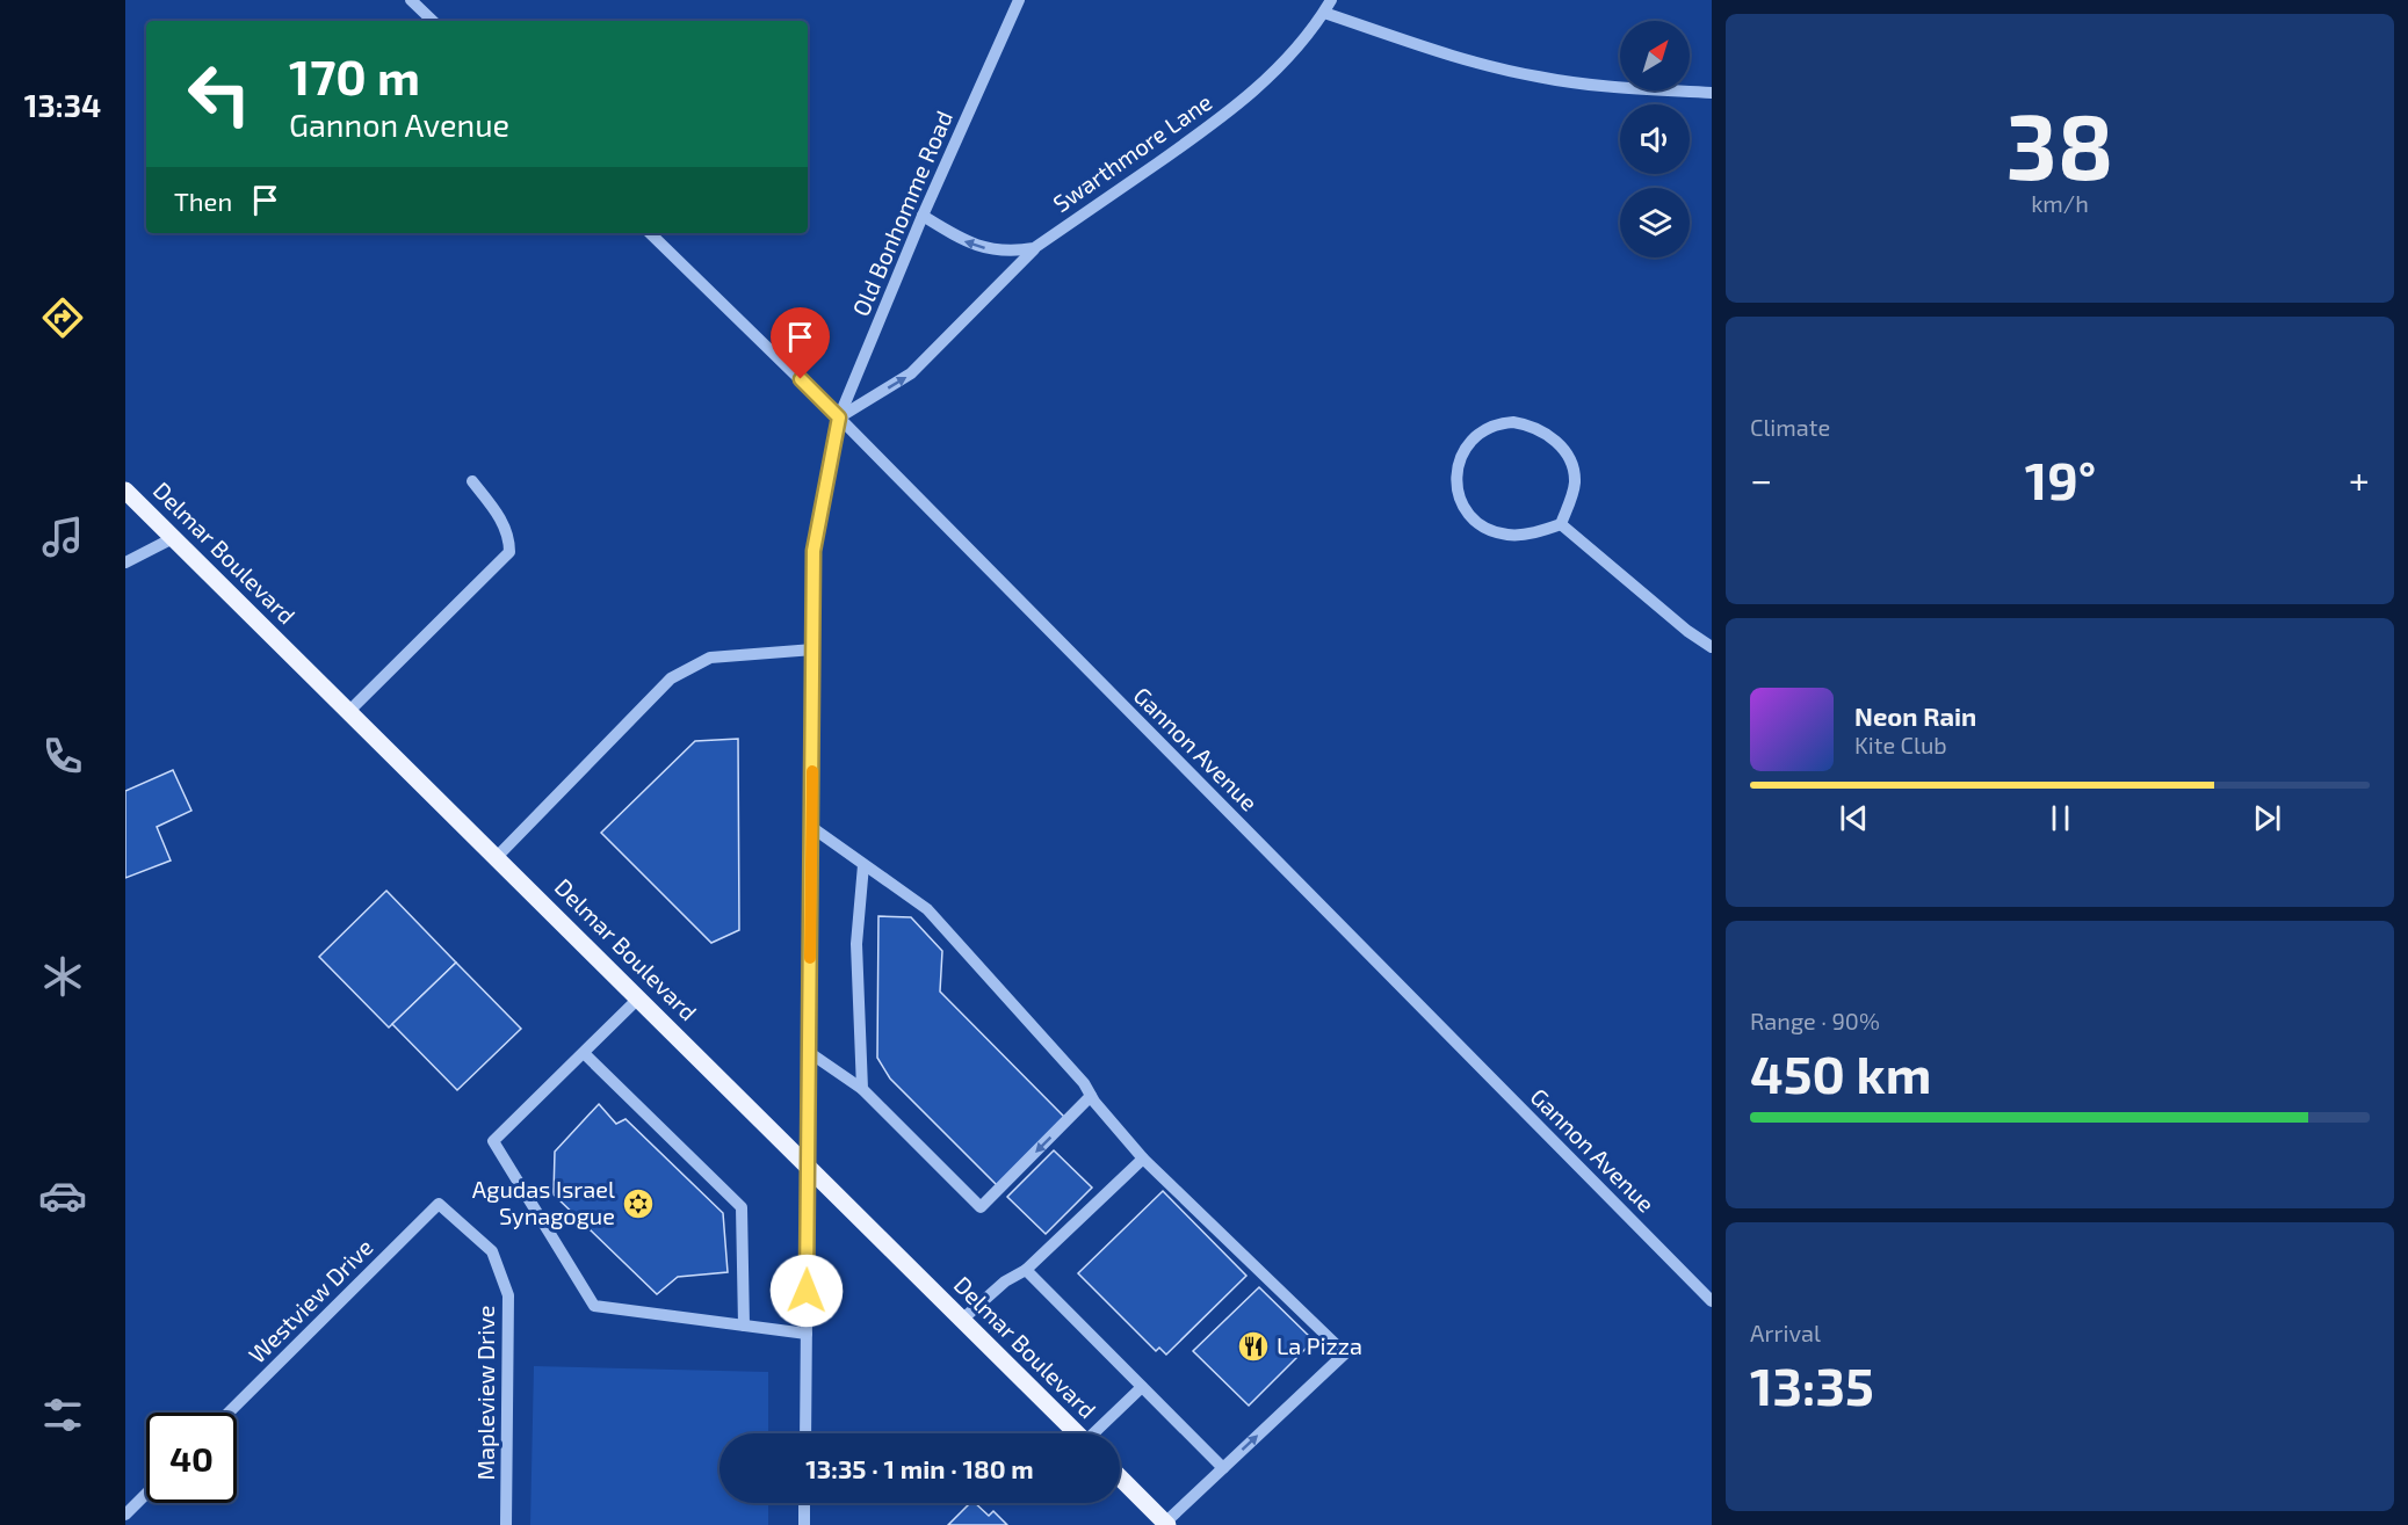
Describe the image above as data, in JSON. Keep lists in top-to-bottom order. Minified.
{"streets":{"main road":["Delmar Boulevard"],"street":["Swarthmore Lane","Old Bonhomme Road","Gannon Avenue","Westview Drive","Mapleview Drive"]},"crossings":[["Swarthmore Lane","Old Bonhomme Road"],["Swarthmore Lane","Gannon Avenue"],["Old Bonhomme Road","Delmar Boulevard"],["Old Bonhomme Road","Gannon Avenue"],["Westview Drive","Mapleview Drive"]],"one_way":["Swarthmore Lane"],"places":{"synagogue":["Agudas Israel Synagogue"],"restaurant":["La Pizza"]},"north":"top right","page":{"tabs":"13:34","tile":[["38","km/h"],"Climate",["Range · 90%","450 km"],["Arrival","13:35"]],"turn":["170 m","Gannon Avenue"],"then":"Then","heat":["−","19°","+"],"song":["Neon Rain","Kite Club"],"limit":"40","trip":"13:35 · 1 min · 180 m"}}
